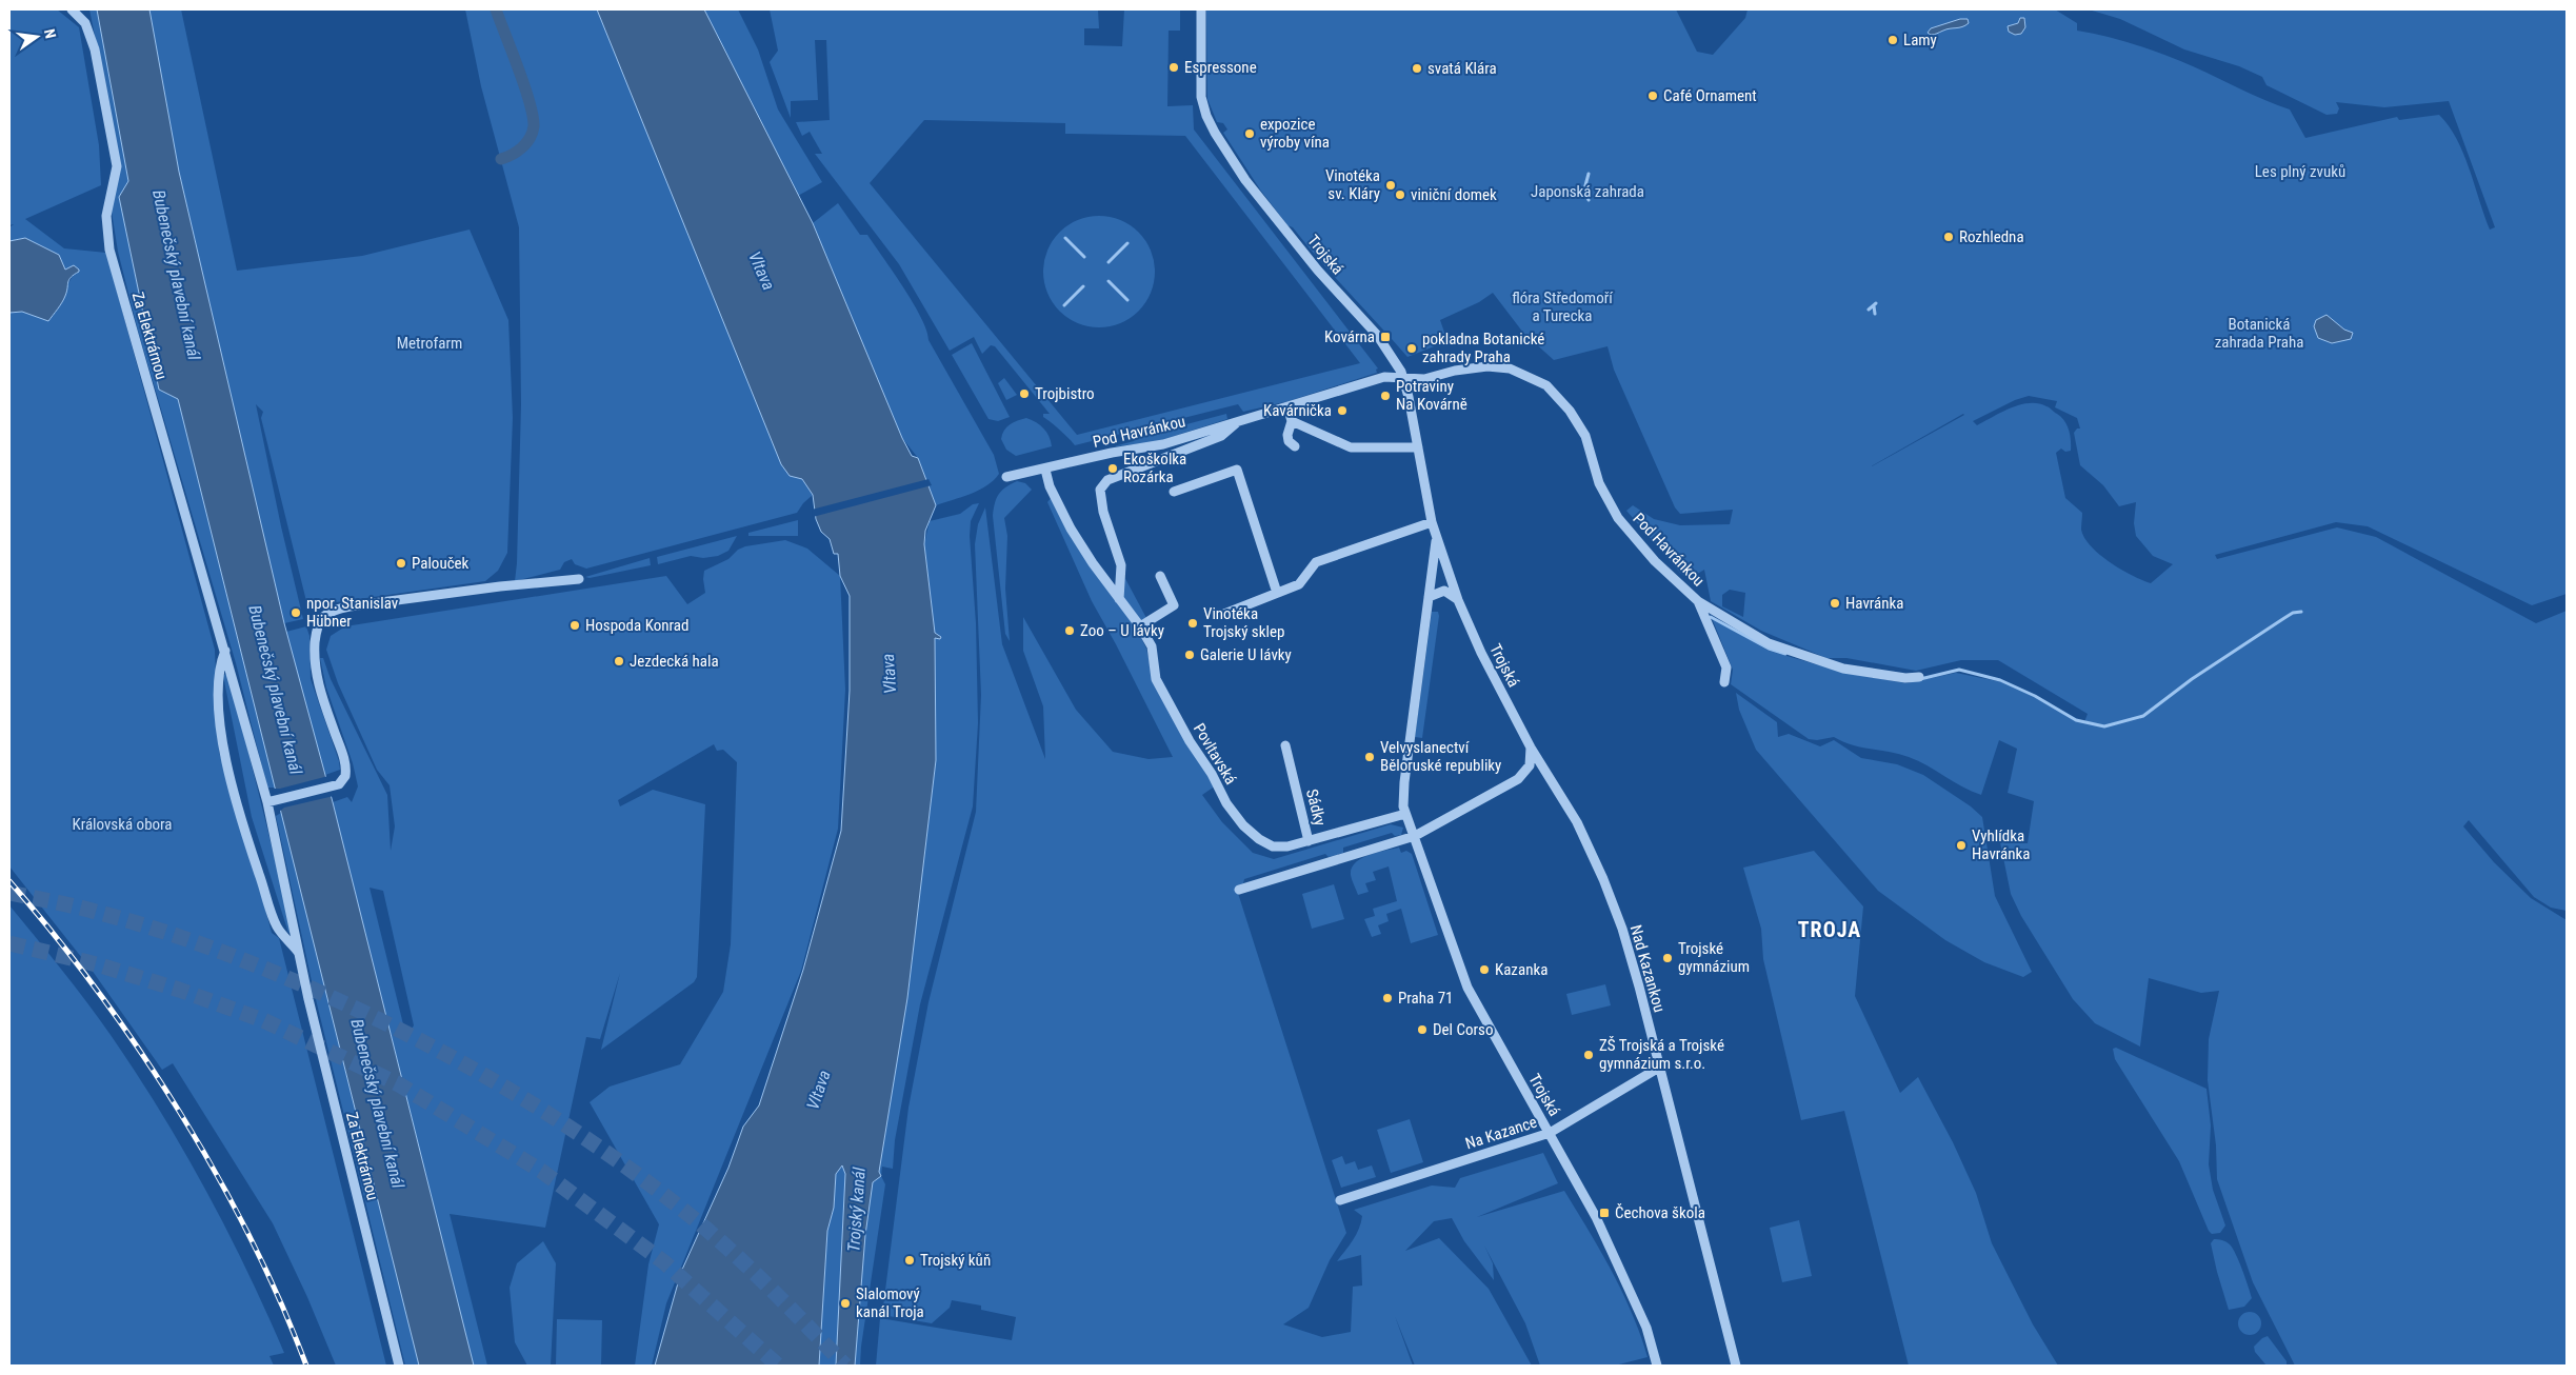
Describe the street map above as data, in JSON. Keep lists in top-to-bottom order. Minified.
{"streets":{"street":["Trojská","Za Elektrárnou","Pod Havránkou","Povltavská","Sádky","Nad Kazankou","Na Kazance"]},"crossings":[["Trojská","Pod Havránkou"],["Trojská","Sádky"],["Trojská","Nad Kazankou"],["Trojská","Na Kazance"],["Pod Havránkou","Povltavská"],["Povltavská","Sádky"],["Nad Kazankou","Na Kazance"]],"districts":["TROJA"],"water":["Vltava","Bubenečský plavební kanál","Trojský kanál"],"parks":["Les plný zvuků","Japonská zahrada","flóra Středomoří a Turecka","Botanická zahrada Praha","Metrofarm","Královská obora"],"places":{"other":["Lamy","Espressone","svatá Klára","Café Ornament","expozice výroby vína","Vinotéka sv. Kláry","viniční domek","Rozhledna","pokladna Botanické zahrady Praha","Trojbistro","Potraviny Na Kovárně","Kavárnička","Ekoškolka Rozárka","Palouček","Havránka","npor. Stanislav Hübner","Vinotéka Trojský sklep","Hospoda Konrad","Zoo – U lávky","Galerie U lávky","Jezdecká hala","Velvyslanectví Běloruské republiky","Vyhlídka Havránka","Trojské gymnázium","Kazanka","Praha 71","Del Corso","ZŠ Trojská a Trojské gymnázium s.r.o.","Trojský kůň","Slalomový kanál Troja"],"transit":["Kovárna","Čechova škola"]},"north":"right"}
